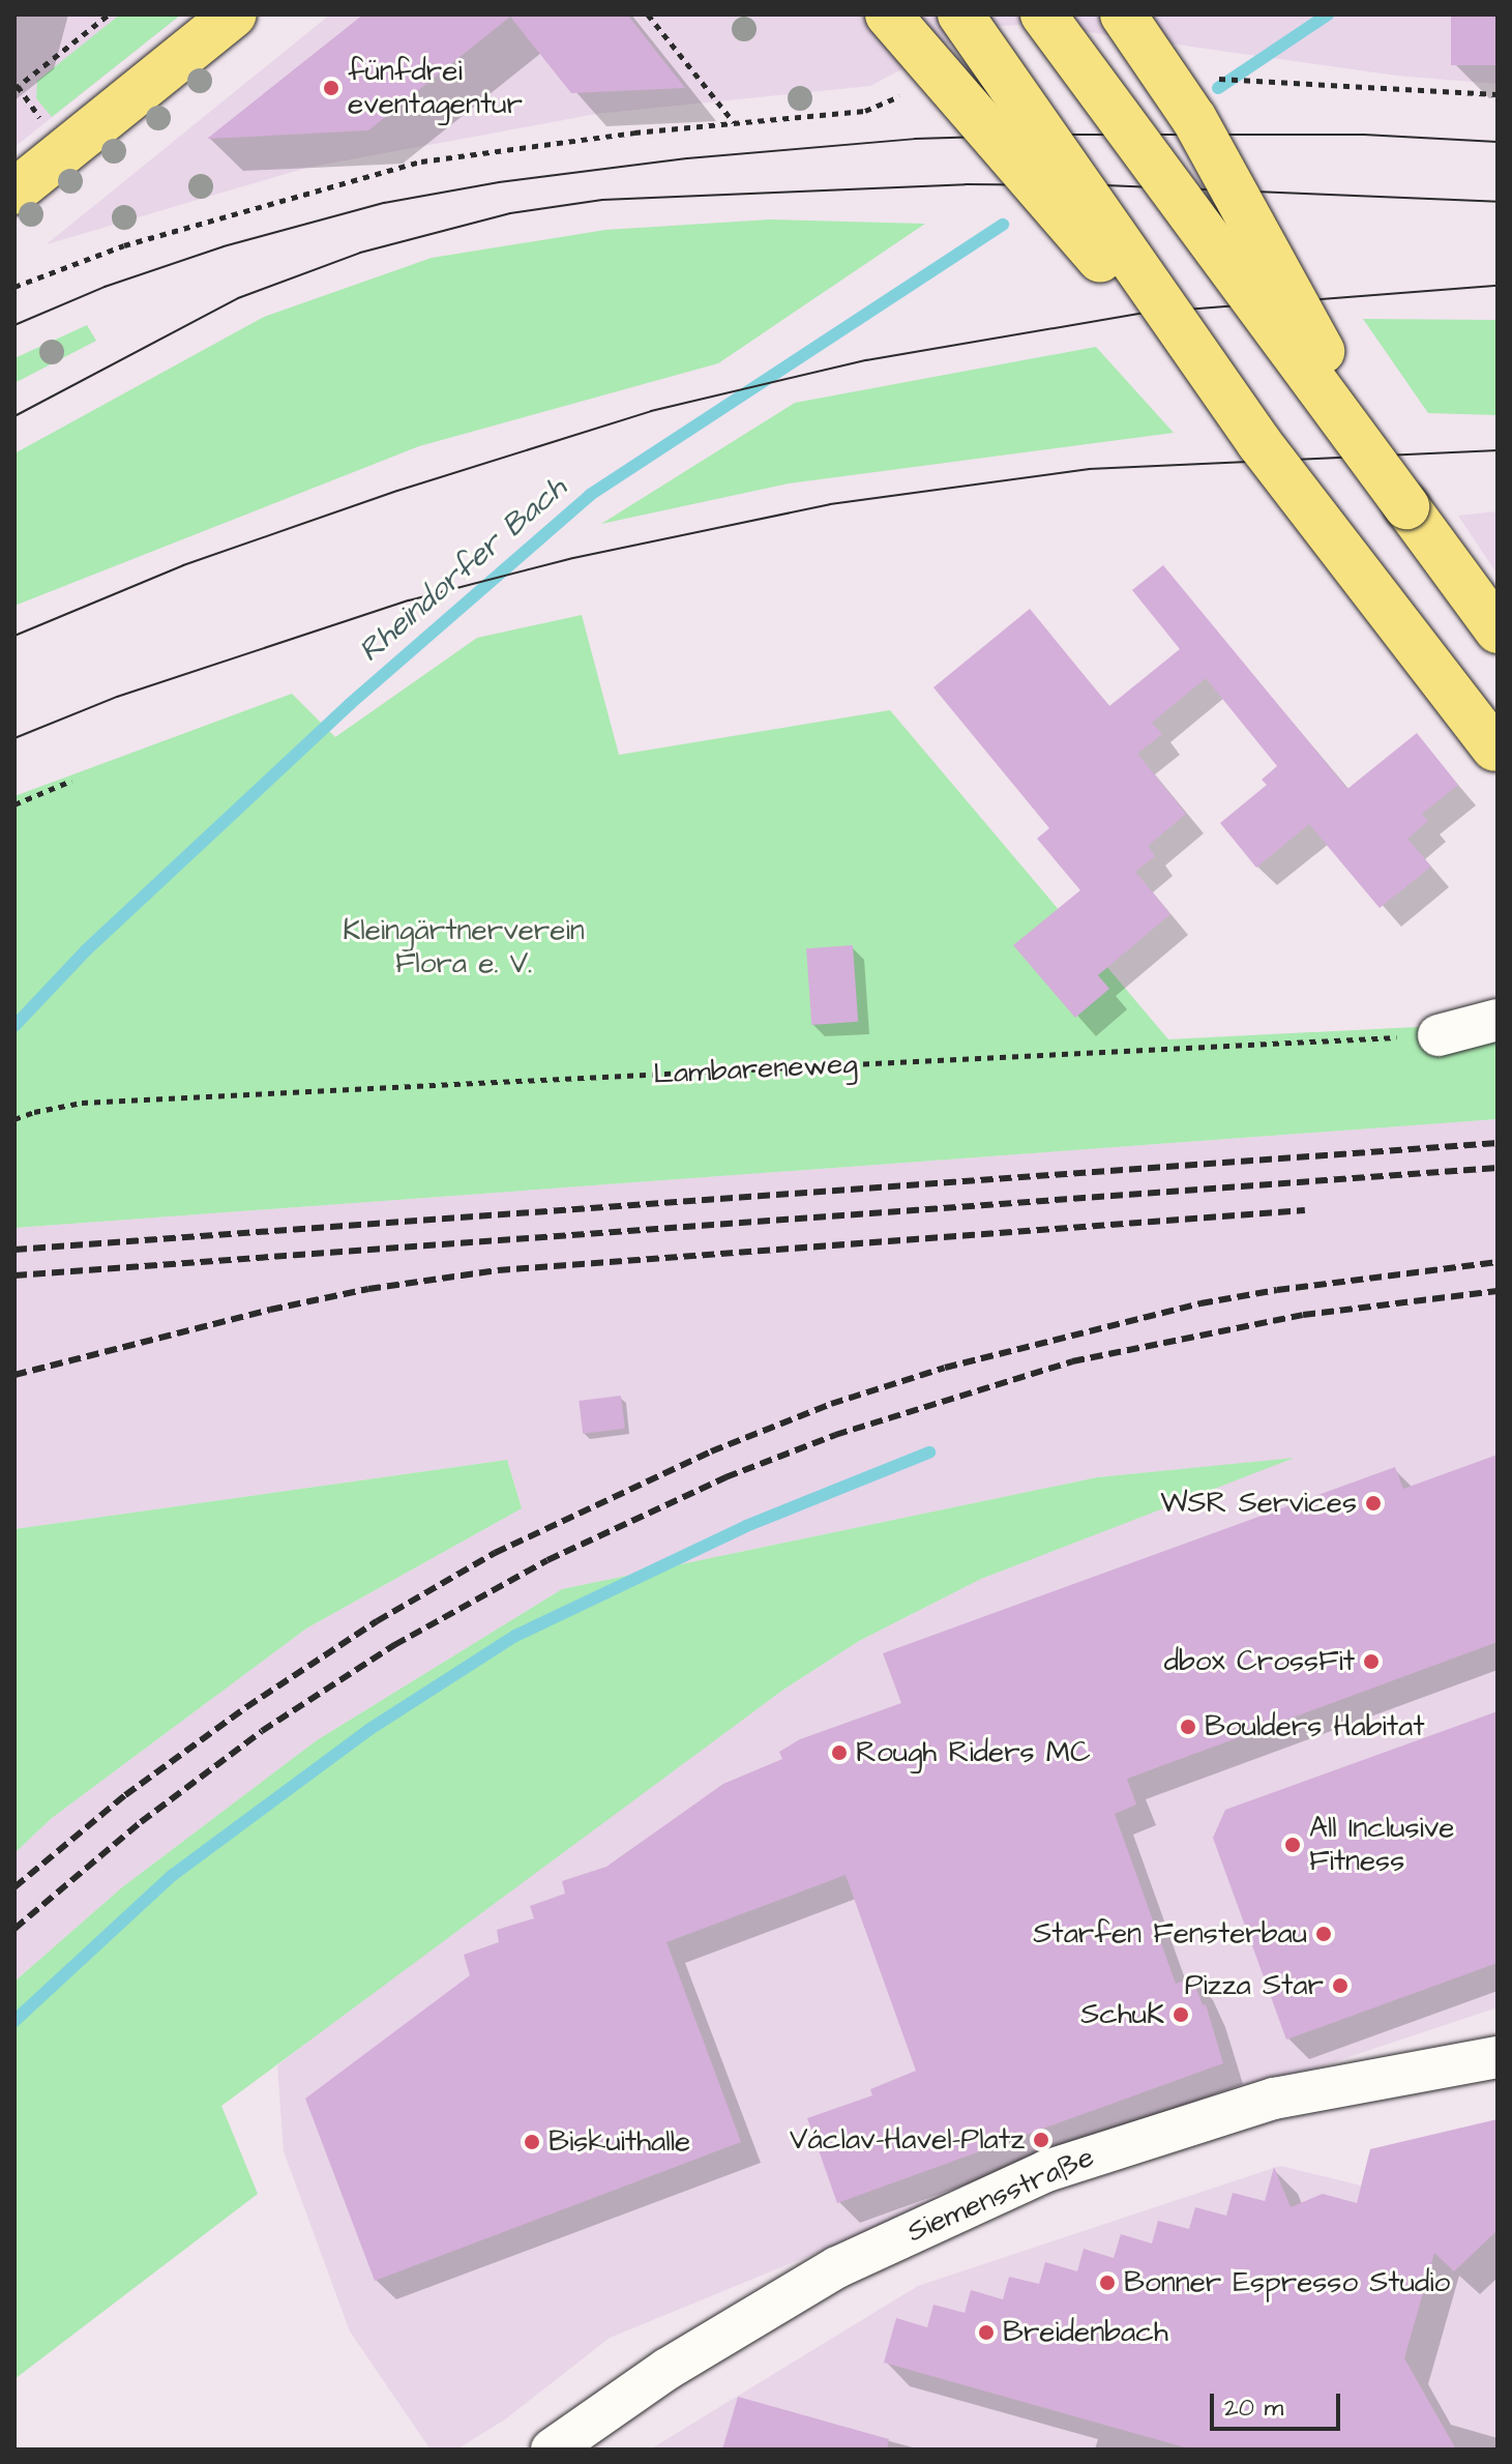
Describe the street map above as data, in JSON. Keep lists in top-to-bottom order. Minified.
{"streets":{"street":["Siemensstraße"],"path":["Lambareneweg"]},"water":["Rheindorfer Bach"],"parks":["Kleingärtnerverein Flora e. V."],"places":["fünfdrei eventagentur","WSR Services","dbox CrossFit","Boulders Habitat","Rough Riders MC","All Inclusive Fitness","Starfen Fensterbau","Pizza Star","SchuK","Václav-Havel-Platz","Biskuithalle","Bonner Espresso Studio","Breidenbach"],"scale_bar":"20 m"}
